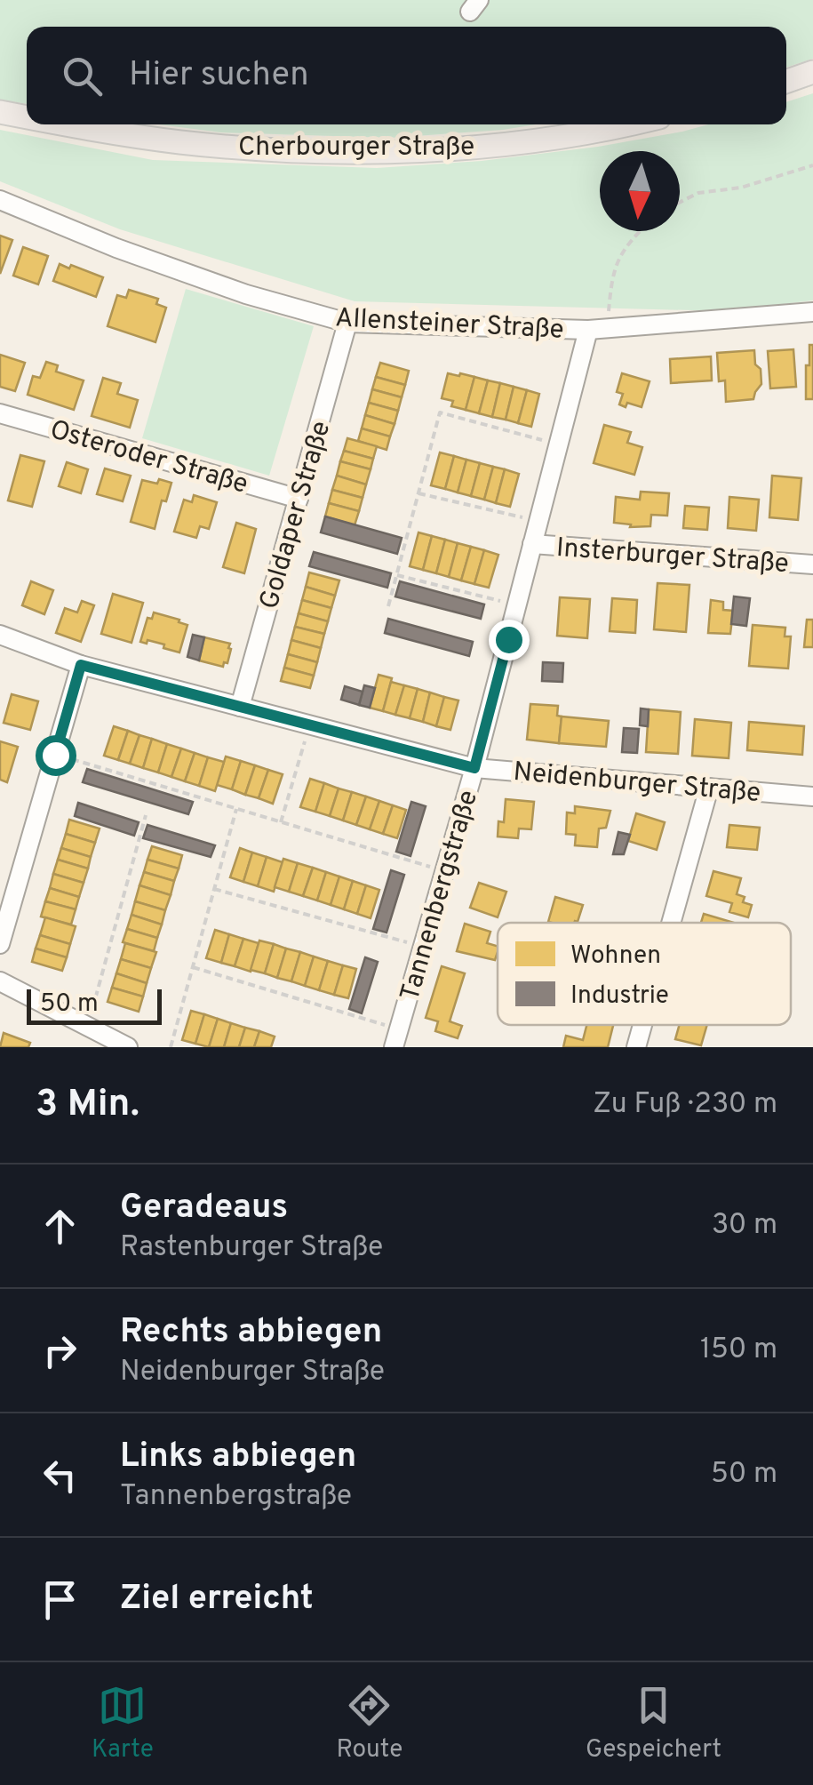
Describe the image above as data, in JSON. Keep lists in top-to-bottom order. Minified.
{"streets":{"main road":["Cherbourger Straße"],"street":["Allensteiner Straße","Osteroder Straße","Goldaper Straße","Insterburger Straße","Neidenburger Straße","Tannenbergstraße"]},"crossings":[["Allensteiner Straße","Goldaper Straße"],["Allensteiner Straße","Tannenbergstraße"],["Osteroder Straße","Goldaper Straße"],["Goldaper Straße","Neidenburger Straße"],["Insterburger Straße","Tannenbergstraße"],["Neidenburger Straße","Tannenbergstraße"]],"legend":["Wohnen","Industrie"],"scale_bar":"50 m","north":"bottom","page":{"search":"Hier suchen","scale":"50 m","heading":["3 Min.","Zu Fuß · 230 m"],"list":[["Geradeaus","Rastenburger Straße","30 m"],["Rechts abbiegen","Neidenburger Straße","150 m"],["Links abbiegen","Tannenbergstraße","50 m"],"Ziel erreicht"],"nav":["Karte","Route","Gespeichert"]}}
